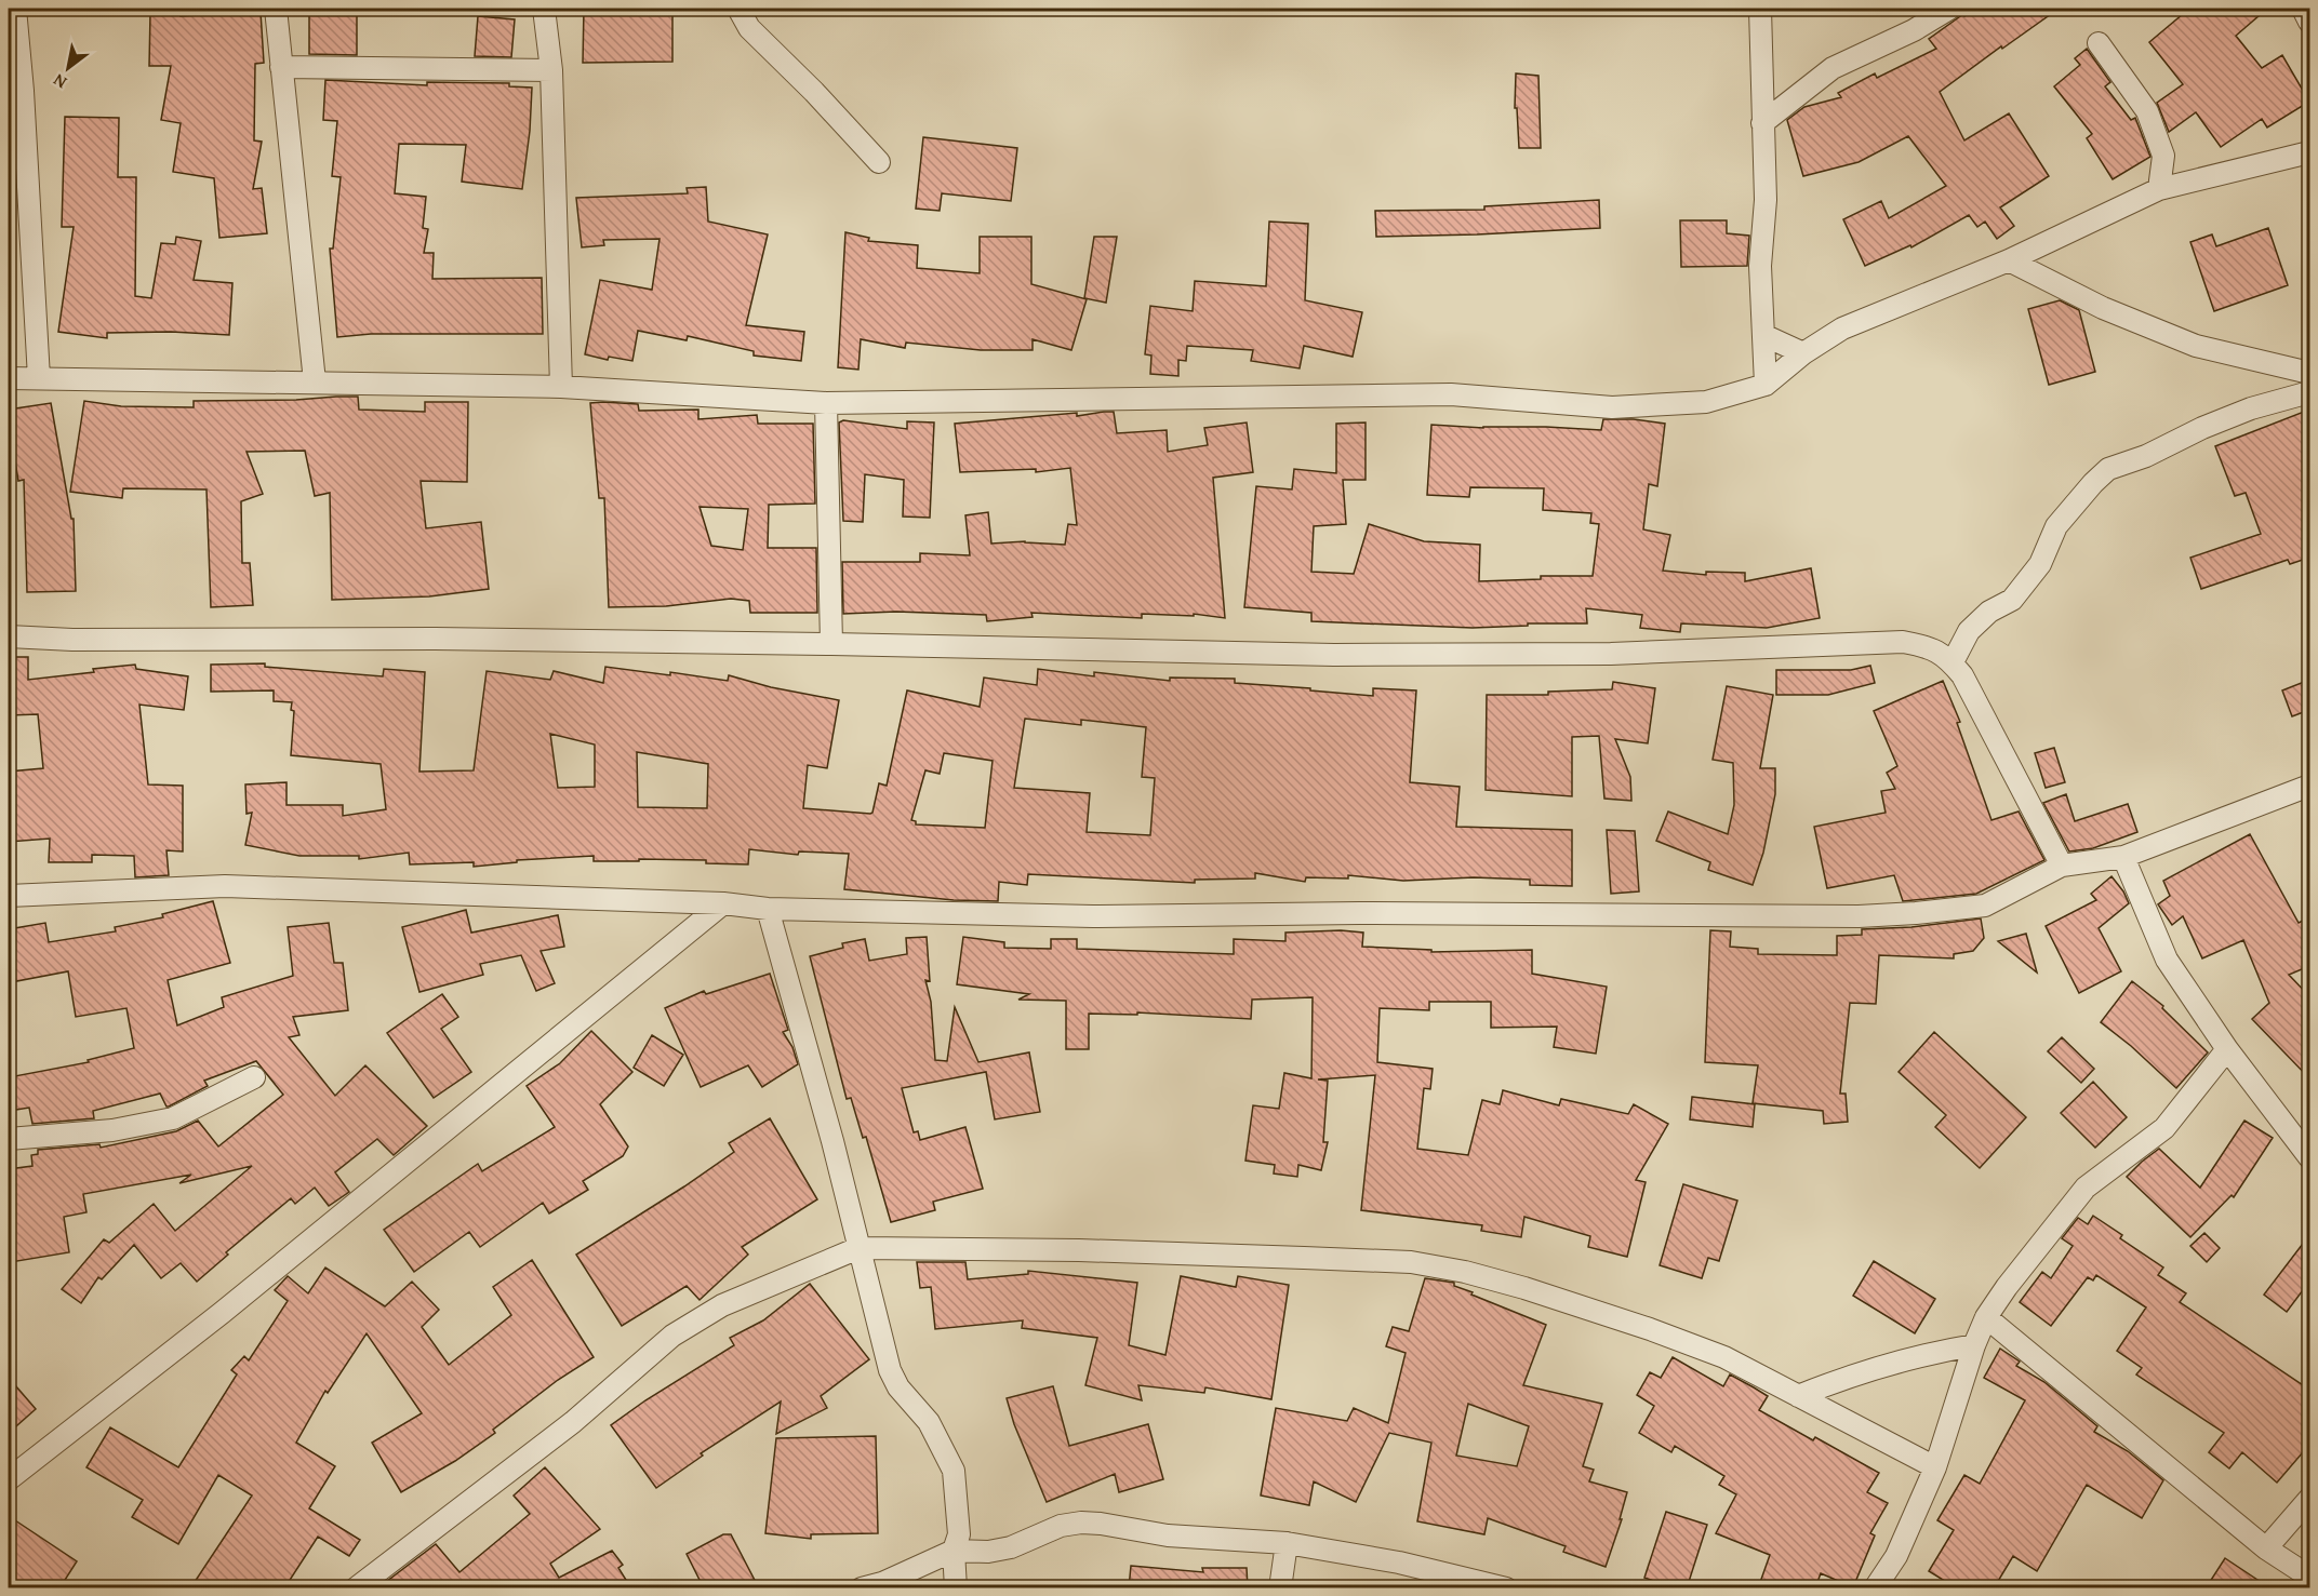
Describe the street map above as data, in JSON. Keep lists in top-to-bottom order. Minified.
{"north":"bottom left"}
